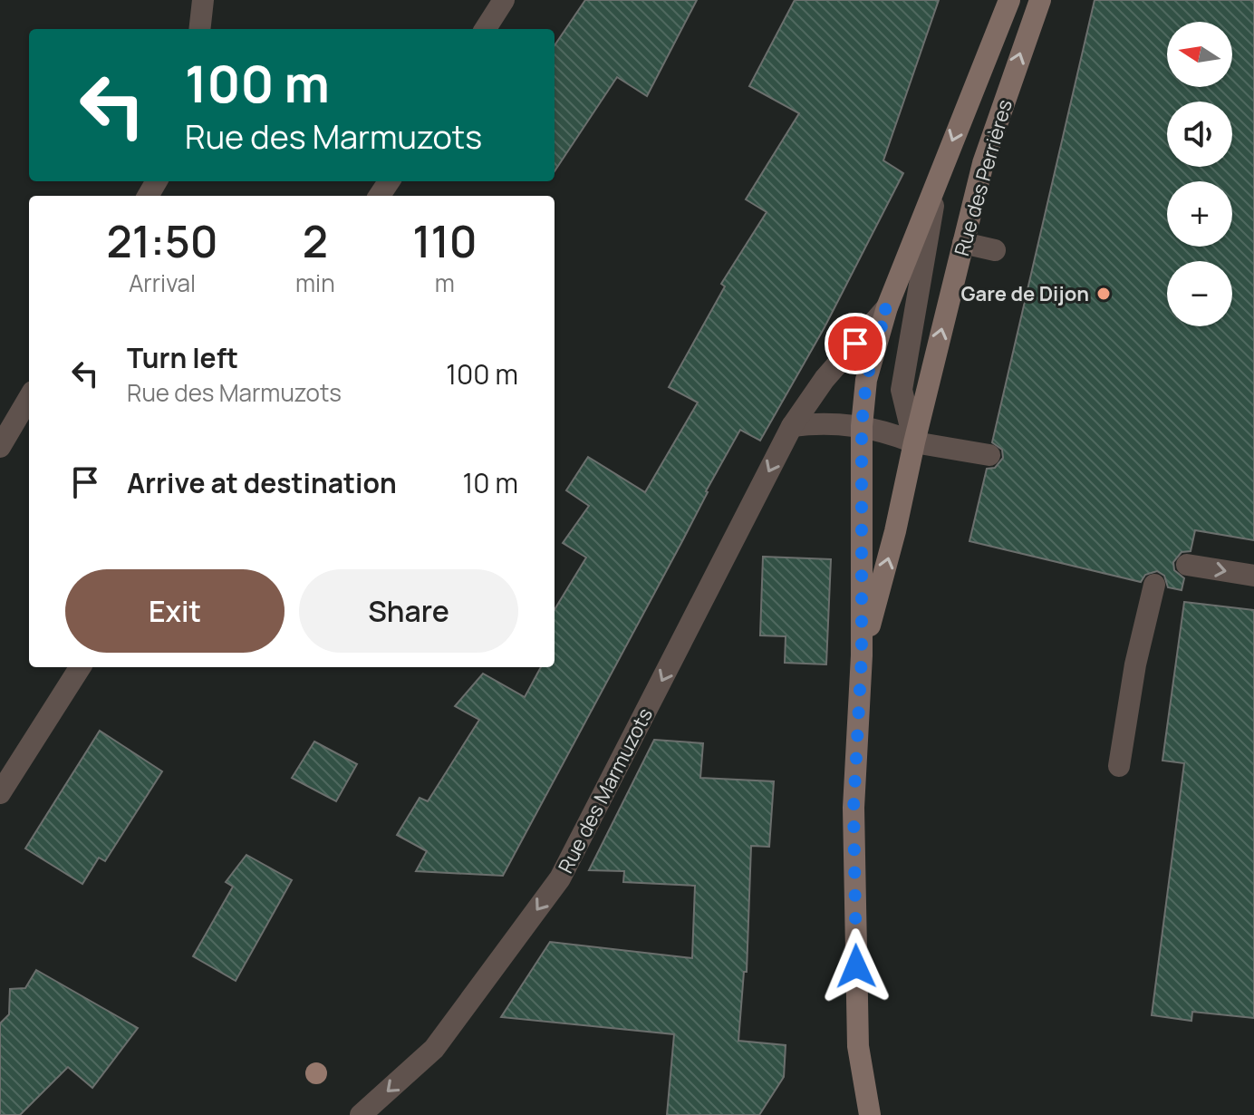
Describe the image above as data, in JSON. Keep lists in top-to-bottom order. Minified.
{"streets":{"main road":["Rue des Perrières"],"street":["Rue des Marmuzots"]},"crossings":[["Rue des Perrières","Rue des Marmuzots"]],"one_way":["Rue des Marmuzots"],"places":["Gare de Dijon"],"north":"left","page":{"map_buttons":["+","−"],"turn":["100 m","Rue des Marmuzots"],"eta":["21:50","Arrival","2","min","110","m"],"list":[{"name":"Turn left","note":"Rue des Marmuzots","value":"100 m"},{"name":"Arrive at destination","value":"10 m"}],"buttons":["Exit","Share"]}}
